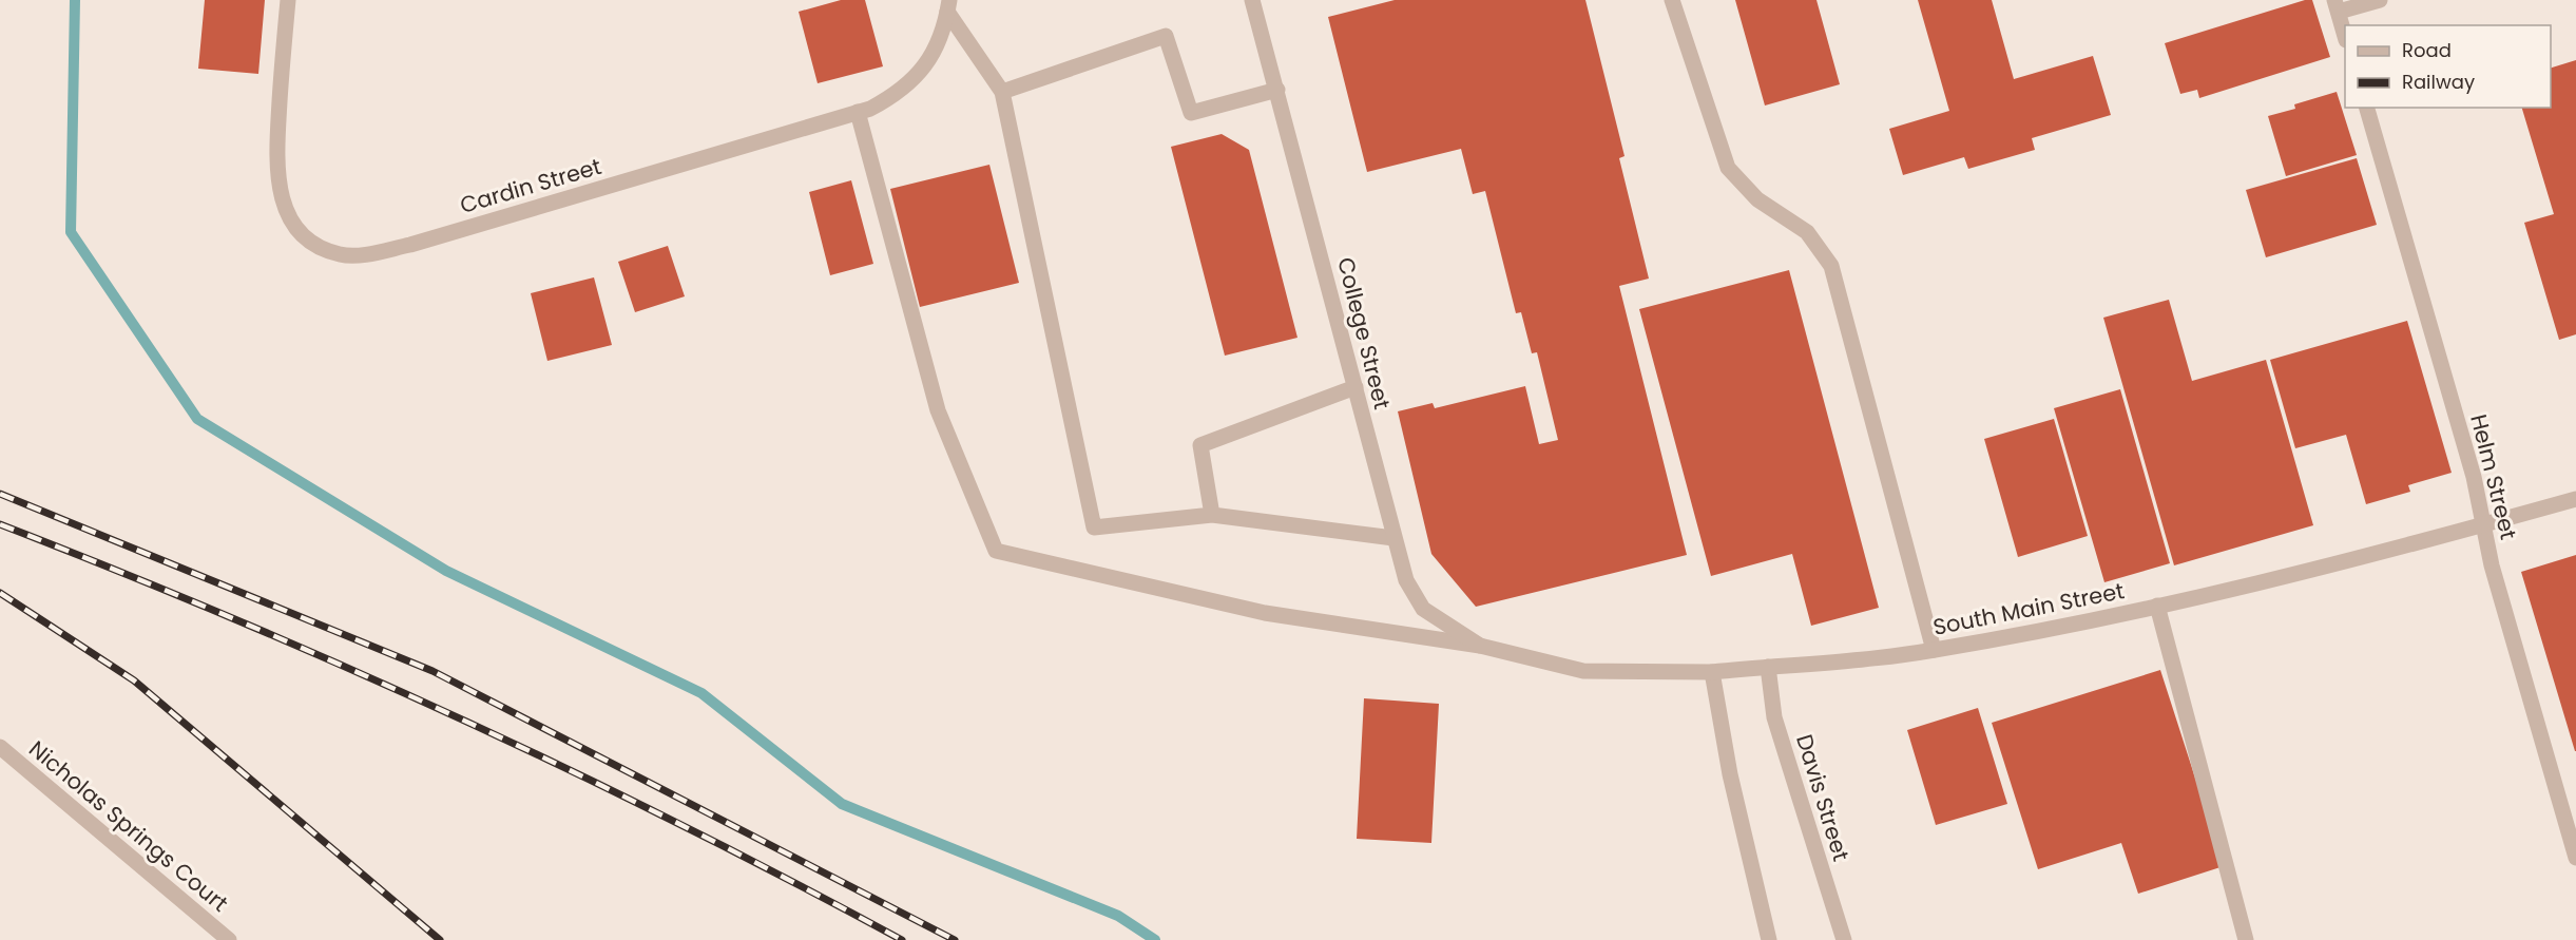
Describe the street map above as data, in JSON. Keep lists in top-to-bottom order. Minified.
{"streets":{"street":["Cardin Street","College Street","Helm Street","South Main Street","Davis Street","Nicholas Springs Court"]},"crossings":[["College Street","South Main Street"],["Helm Street","South Main Street"],["South Main Street","Davis Street"]],"legend":["Road","Railway"]}
